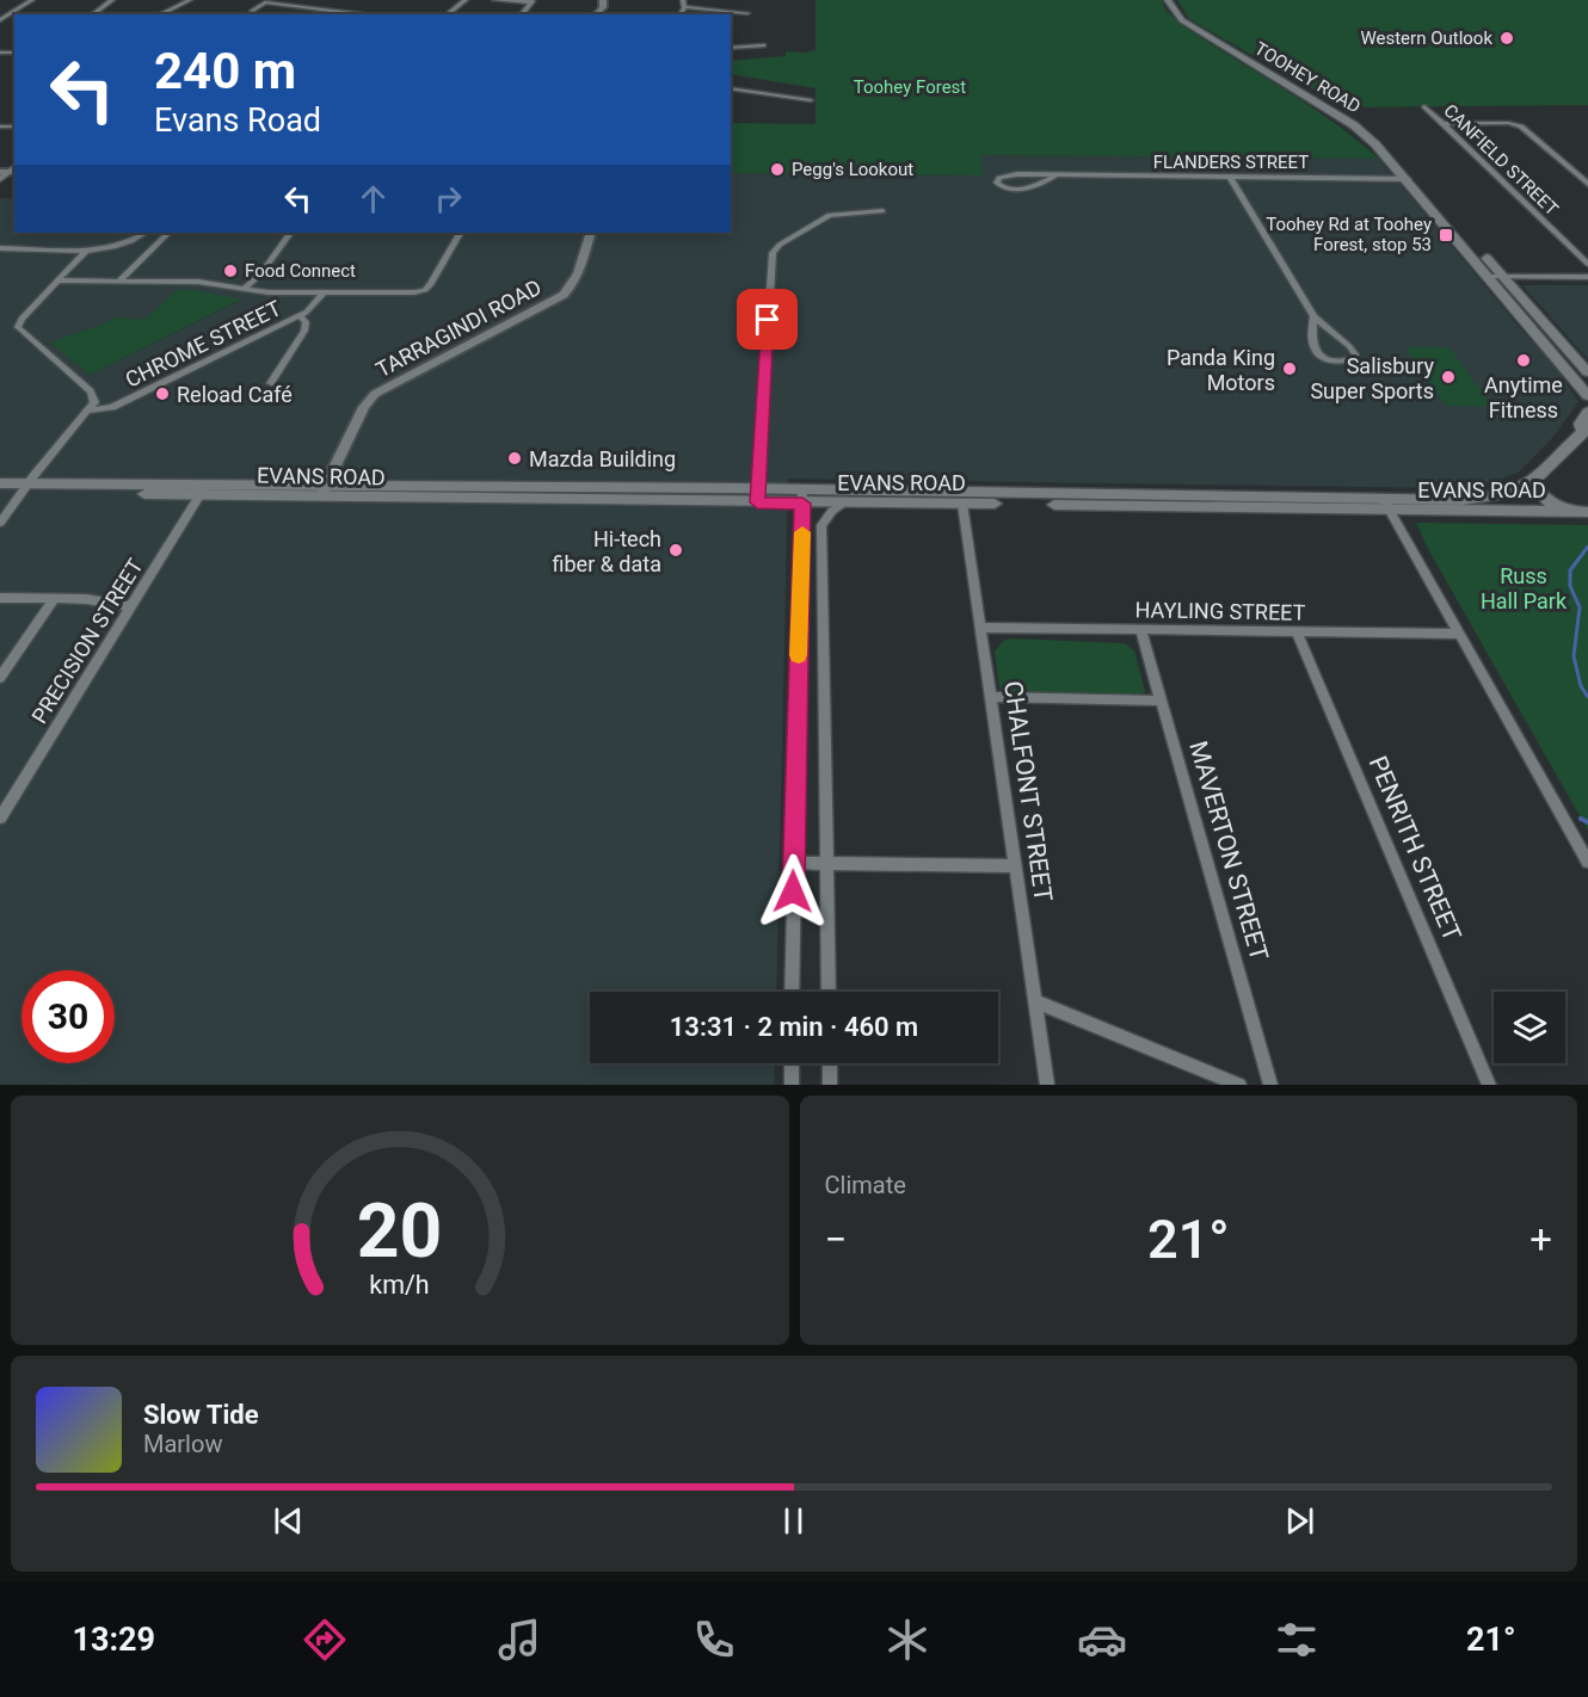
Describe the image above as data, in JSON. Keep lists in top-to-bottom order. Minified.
{"streets":{"main road":["TOOHEY ROAD","EVANS ROAD"],"street":["CANFIELD STREET","FLANDERS STREET","TARRAGINDI ROAD","CHROME STREET","HAYLING STREET","PRECISION STREET","CHALFONT STREET","PENRITH STREET","MAVERTON STREET"]},"crossings":[["TOOHEY ROAD","FLANDERS STREET"],["TARRAGINDI ROAD","EVANS ROAD"],["EVANS ROAD","PRECISION STREET"],["EVANS ROAD","CHALFONT STREET"],["HAYLING STREET","CHALFONT STREET"],["HAYLING STREET","PENRITH STREET"],["HAYLING STREET","MAVERTON STREET"]],"parks":["Toohey Forest","Russ Hall Park"],"places":{"other":["Western Outlook","Pegg's Lookout","Food Connect","Anytime Fitness","Panda King Motors","Salisbury Super Sports","Reload Café","Mazda Building","Hi-tech fiber & data"],"transit":["Toohey Rd at Toohey Forest, stop 53"]},"page":{"turn":["240 m","Evans Road"],"limit":"30","trip":"13:31 · 2 min · 460 m","tile":"Climate","heat":["−","21°","+"],"song":["Slow Tide","Marlow"],"tabs":["13:29","21°"],"gauge":["20","km/h"]}}
